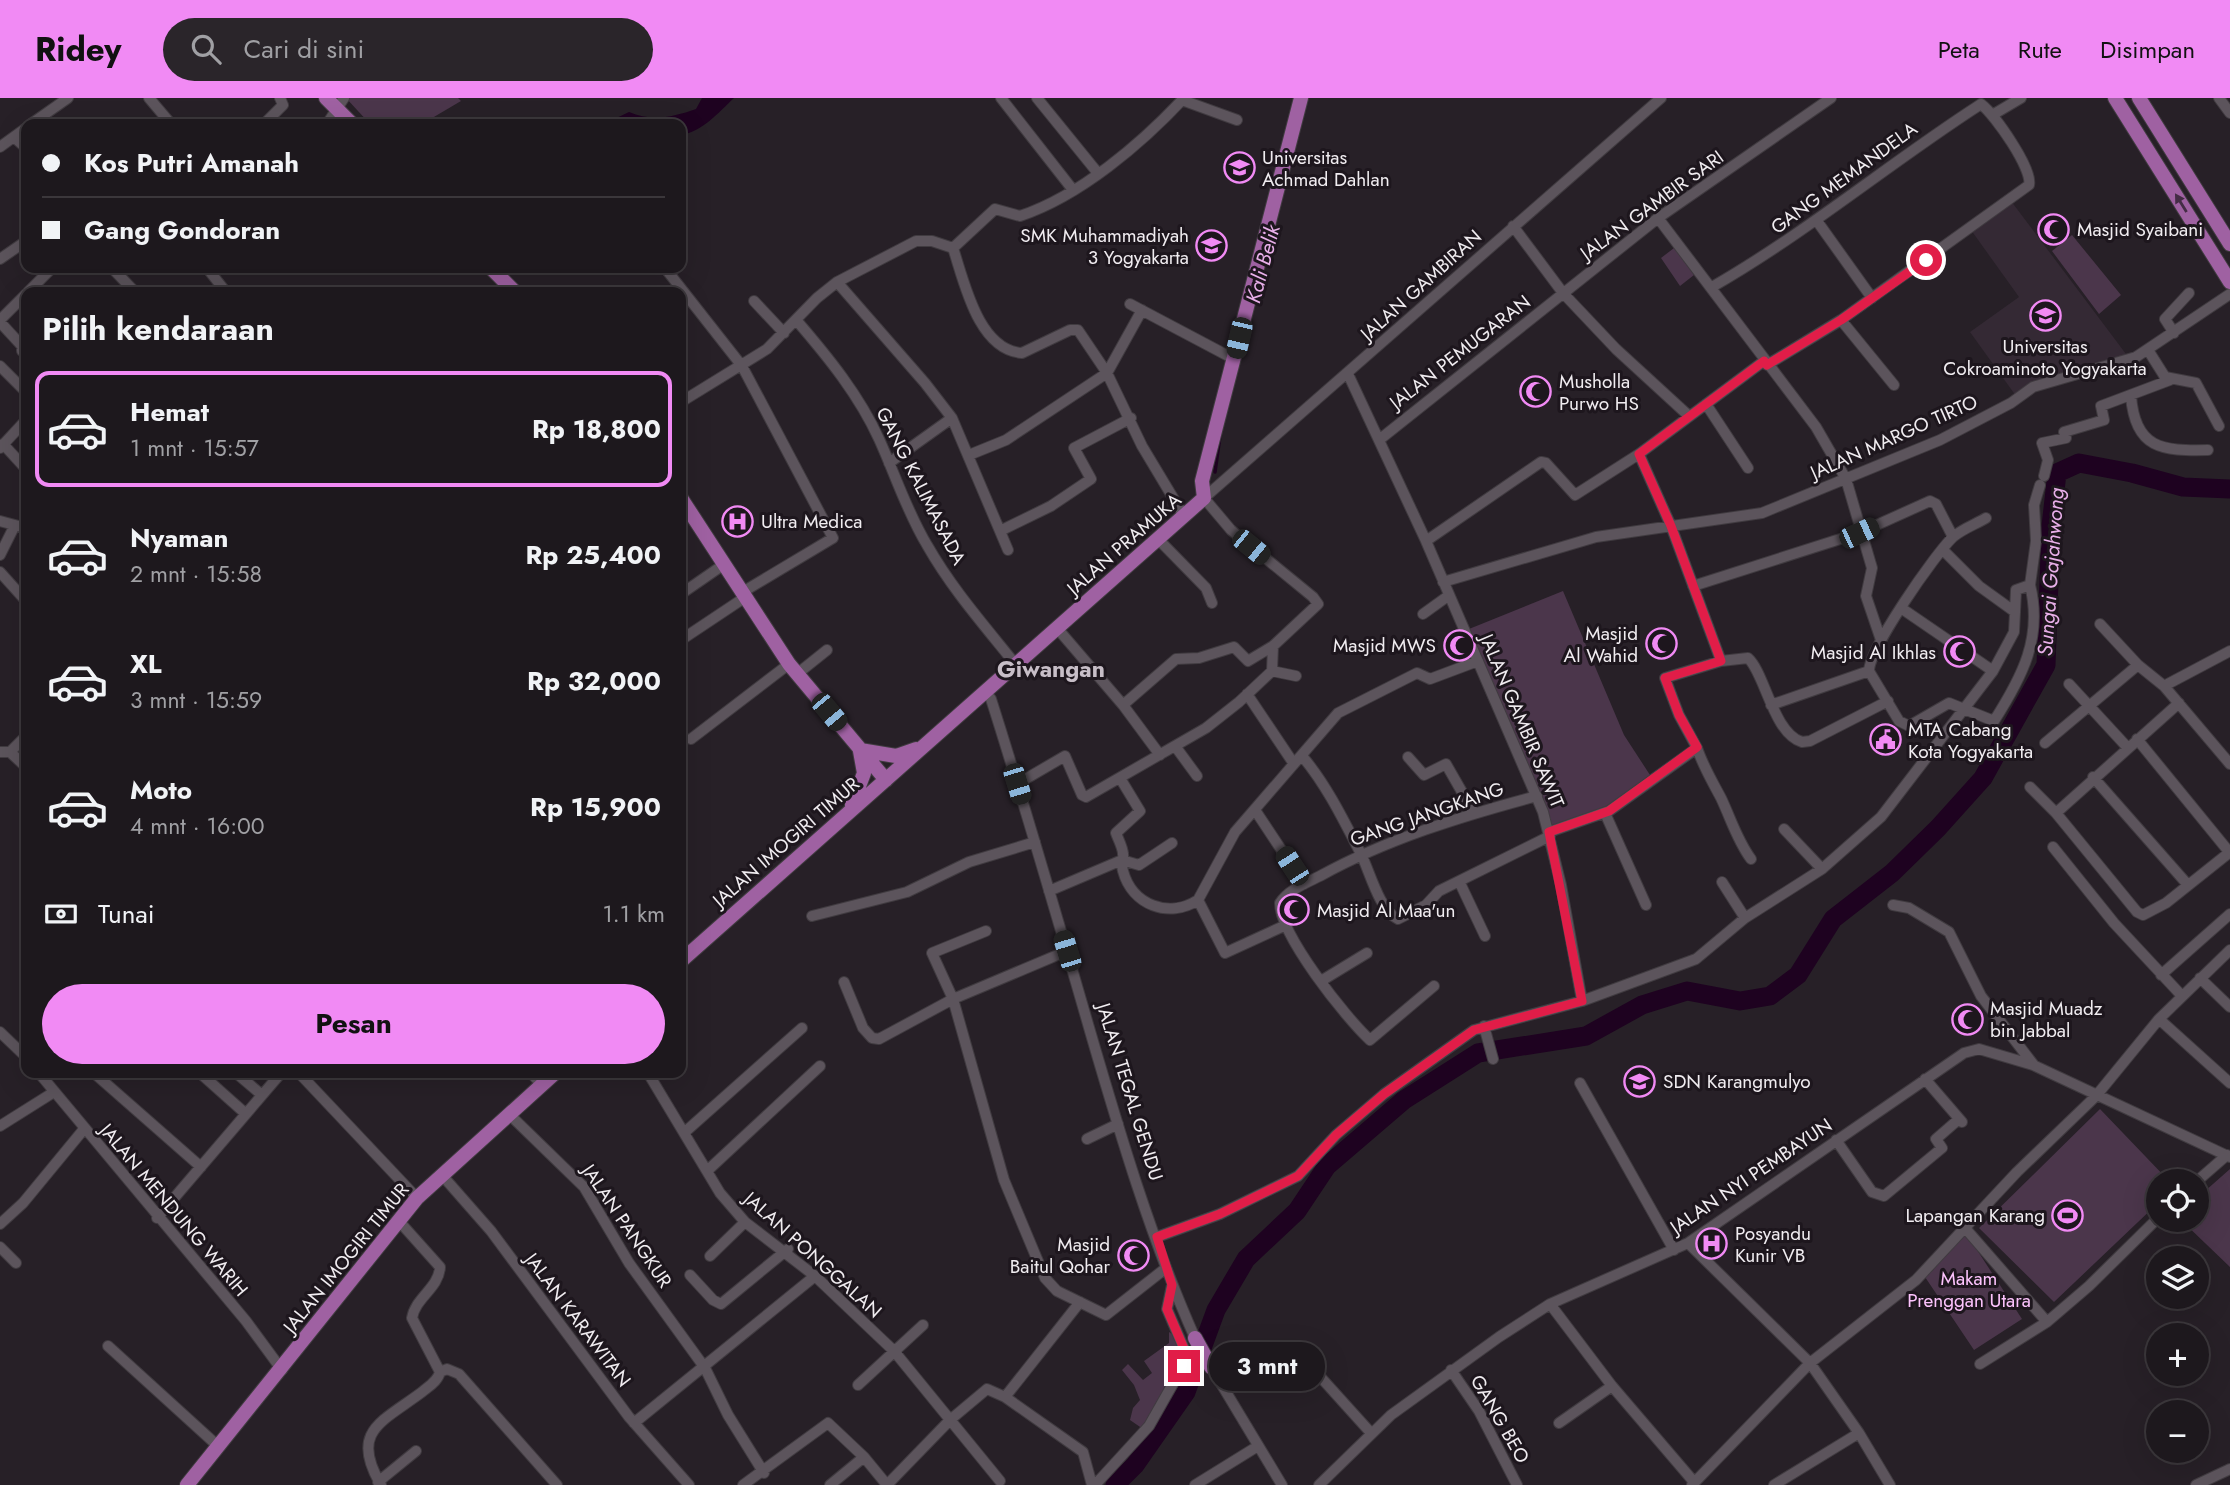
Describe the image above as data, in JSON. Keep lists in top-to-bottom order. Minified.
{"streets":{"main road":["JALAN PRAMUKA","JALAN IMOGIRI TIMUR","JALAN TEGAL GENDU"],"street":["GANG MEMANDELA","JALAN GAMBIR SARI","JALAN GAMBIRAN","JALAN PEMUGARAN","JALAN MARGO TIRTO","GANG KALIMASADA","JALAN GAMBIR SAWIT","GANG JANGKANG","JALAN NYI PEMBAYUN","JALAN MENDUNG WARIH","JALAN PANGKUR","JALAN PONGGALAN","JALAN KARAWITAN","GANG BEO"]},"crossings":[["JALAN GAMBIR SARI","JALAN PEMUGARAN"],["JALAN GAMBIRAN","JALAN PRAMUKA"],["JALAN GAMBIRAN","JALAN GAMBIR SAWIT"],["JALAN PEMUGARAN","JALAN GAMBIR SAWIT"],["JALAN MARGO TIRTO","JALAN GAMBIR SAWIT"],["GANG KALIMASADA","JALAN PRAMUKA"],["JALAN PRAMUKA","JALAN IMOGIRI TIMUR"],["JALAN PRAMUKA","JALAN TEGAL GENDU"],["JALAN GAMBIR SAWIT","GANG JANGKANG"],["JALAN IMOGIRI TIMUR","JALAN MENDUNG WARIH"],["JALAN IMOGIRI TIMUR","JALAN PANGKUR"],["JALAN IMOGIRI TIMUR","JALAN KARAWITAN"],["JALAN NYI PEMBAYUN","GANG BEO"]],"districts":["Giwangan"],"water":["Kali Belik","Sungai Gajahwong"],"parks":["Makam Prenggan Utara"],"places":{"school or university":["Universitas Achmad Dahlan","SMK Muhammadiyah 3 Yogyakarta","Universitas Cokroaminoto Yogyakarta","SDN Karangmulyo"],"mosque":["Masjid Syaibani","Musholla Purwo HS","Masjid Al Wahid","Masjid MWS","Masjid Al Ikhlas","Masjid Al Maa'un","Masjid Muadz bin Jabbal","Masjid Baitul Qohar"],"hospital":["Ultra Medica","Posyandu Kunir VB"],"public building":["MTA Cabang Kota Yogyakarta"],"sports":["Lapangan Karang"]},"page":{"header":"Ridey","search":"Cari di sini","nav":["Peta","Rute","Disimpan"],"banner":["Kos Putri Amanah","Gang Gondoran"],"heading":"Pilih kendaraan","list":[{"name":"Hemat","note":"1 mnt · 15:57","value":"Rp 18,800"},{"name":"Nyaman","note":"2 mnt · 15:58","value":"Rp 25,400"},{"name":"XL","note":"3 mnt · 15:59","value":"Rp 32,000"},{"name":"Moto","note":"4 mnt · 16:00","value":"Rp 15,900"}],"pay":["Tunai","1.1 km"],"buttons":"Pesan","map_buttons":["+","−"],"bubble":"3 mnt"}}
